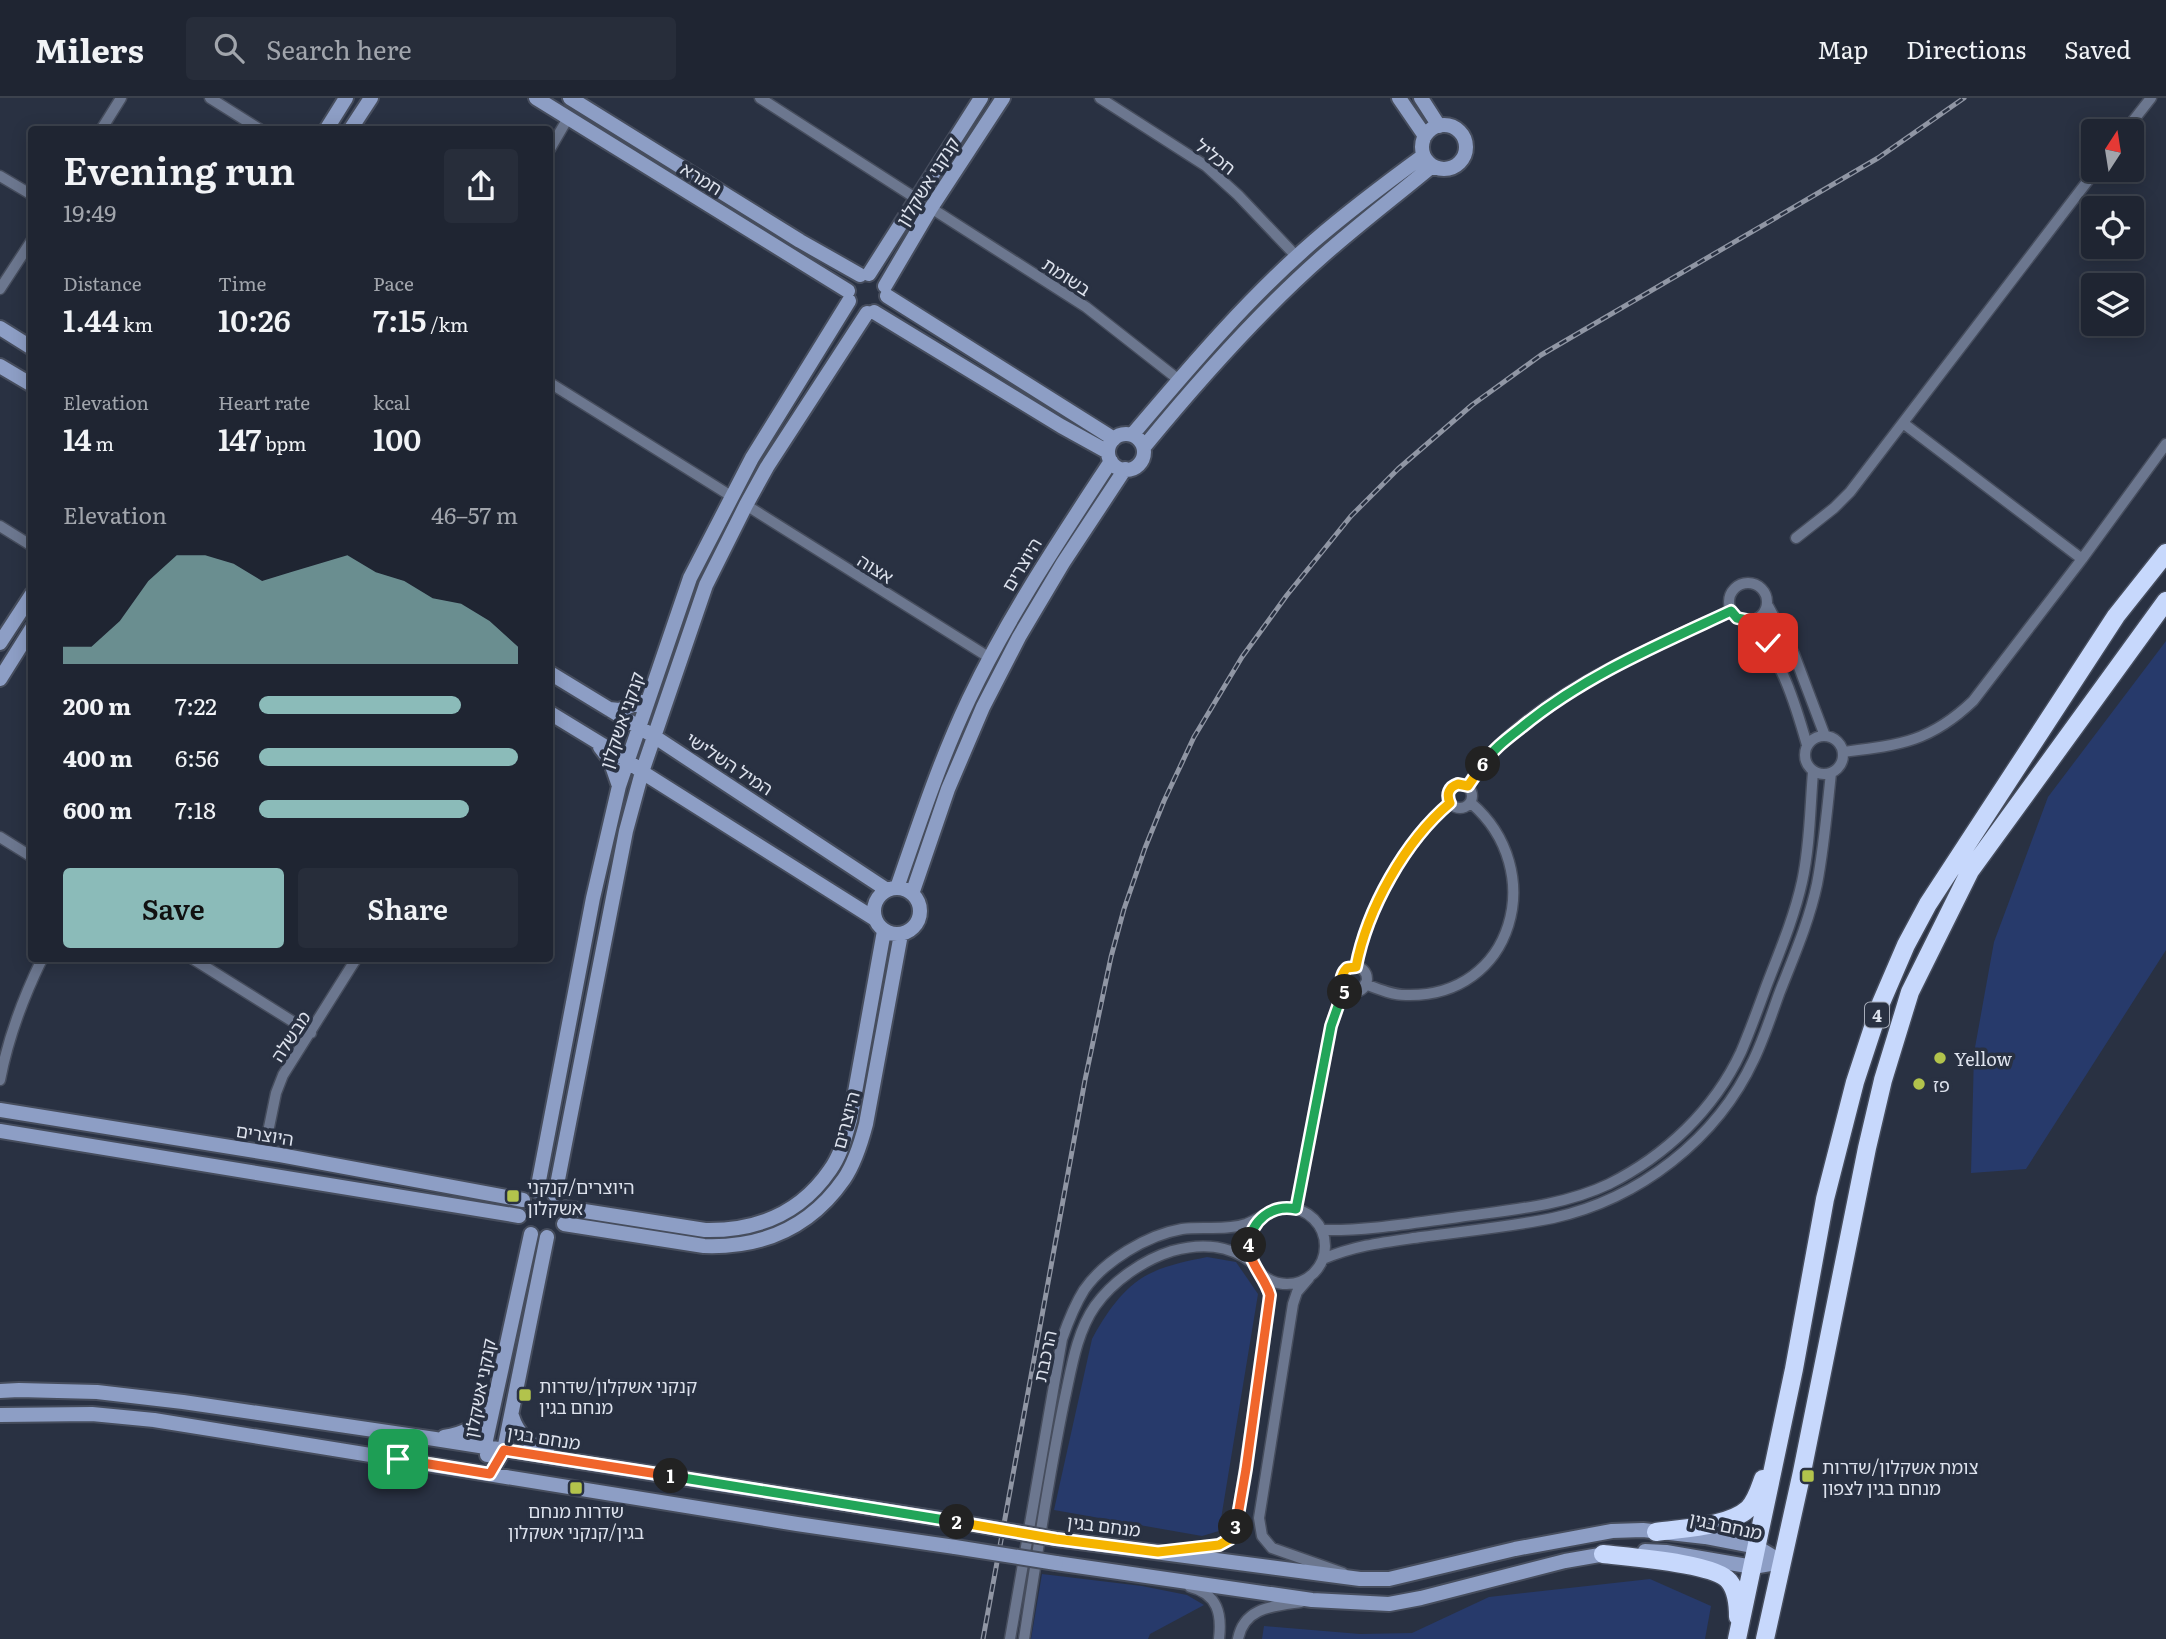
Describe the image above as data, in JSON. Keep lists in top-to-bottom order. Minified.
{"streets":{"highway":["4"],"street":["חכליל","חמרא","קנקני אשקלון","בשומת","היוצרים","אצוה","המיל השלישי","מבשלה","הרכבת","מנחם בגין"]},"crossings":[["חמרא","קנקני אשקלון"],["קנקני אשקלון","בשומת"],["קנקני אשקלון","היוצרים"],["קנקני אשקלון","אצוה"],["קנקני אשקלון","המיל השלישי"],["קנקני אשקלון","מנחם בגין"],["היוצרים","אצוה"],["היוצרים","המיל השלישי"],["4","מנחם בגין"]],"places":{"other":["Yellow","פז"],"transit":["היוצרים/קנקני אשקלון","קנקני אשקלון/שדרות מנחם בגין","צומת אשקלון/שדרות מנחם בגין לצפון","שדרות מנחם בגין/קנקני אשקלון"]},"north":"top","page":{"header":"Milers","search":"Search here","nav":["Map","Directions","Saved"],"heading":["Evening run","19:49"],"stats":[["Distance","1.44 km"],["Time","10:26"],["Pace","7:15 /km"],["Elevation","14 m"],["Heart rate","147 bpm"],["kcal","100"]],"chart":["Elevation","46–57 m"],"list":[{"name":"200 m","note":"7:22"},{"name":"400 m","note":"6:56"},{"name":"600 m","note":"7:18"}],"pins":["6","5","4","1","2","3"],"buttons":["Save","Share"]}}
